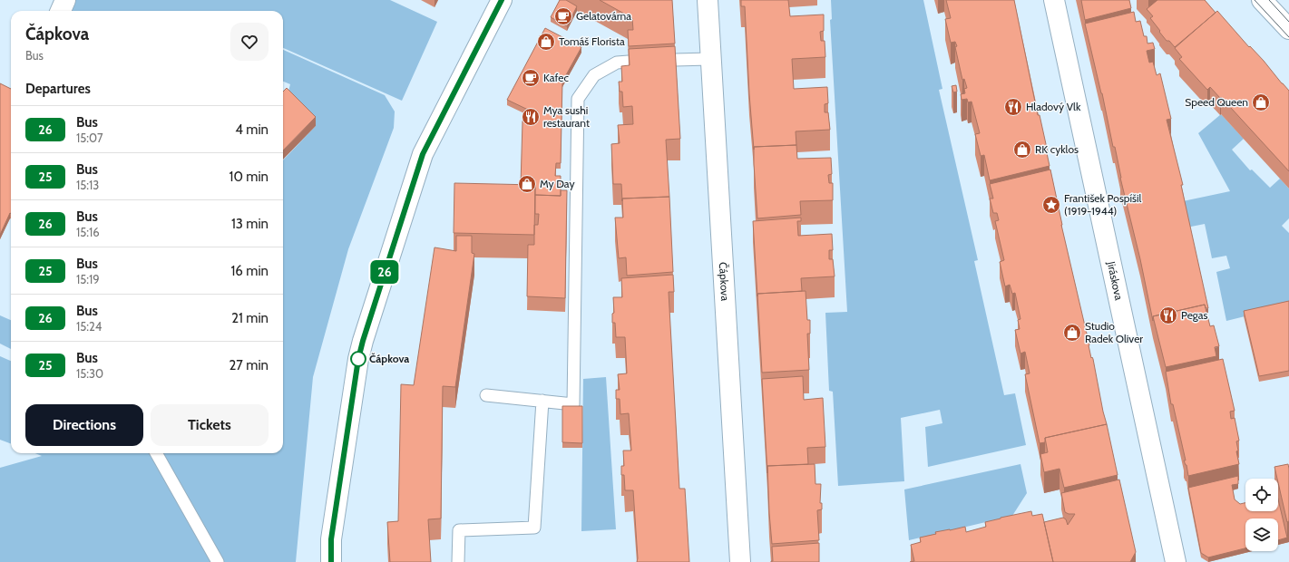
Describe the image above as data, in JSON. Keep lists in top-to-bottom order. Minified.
{"streets":{"street":["Čápkova","Jiráskova"]},"places":{"cafe":["Gelatovárna","Kafec"],"shop":["Tomáš Florista","Speed Queen","RK cyklos","My Day","Studio Radek Oliver"],"restaurant":["Hladový Vlk","Mya sushi restaurant","Pegas"],"place":["František Pospíšil (1919-1944)"],"other":["Čápkova"]},"lines":["bus line 26"],"page":{"on_map":"26","heading":[["Čápkova","Bus"],"Departures"],"list":[{"mark":"26","name":"Bus","note":"15:07","value":"4 min"},{"mark":"25","name":"Bus","note":"15:13","value":"10 min"},{"mark":"26","name":"Bus","note":"15:16","value":"13 min"},{"mark":"25","name":"Bus","note":"15:19","value":"16 min"},{"mark":"26","name":"Bus","note":"15:24","value":"21 min"},{"mark":"25","name":"Bus","note":"15:30","value":"27 min"}],"buttons":["Directions","Tickets"]}}
